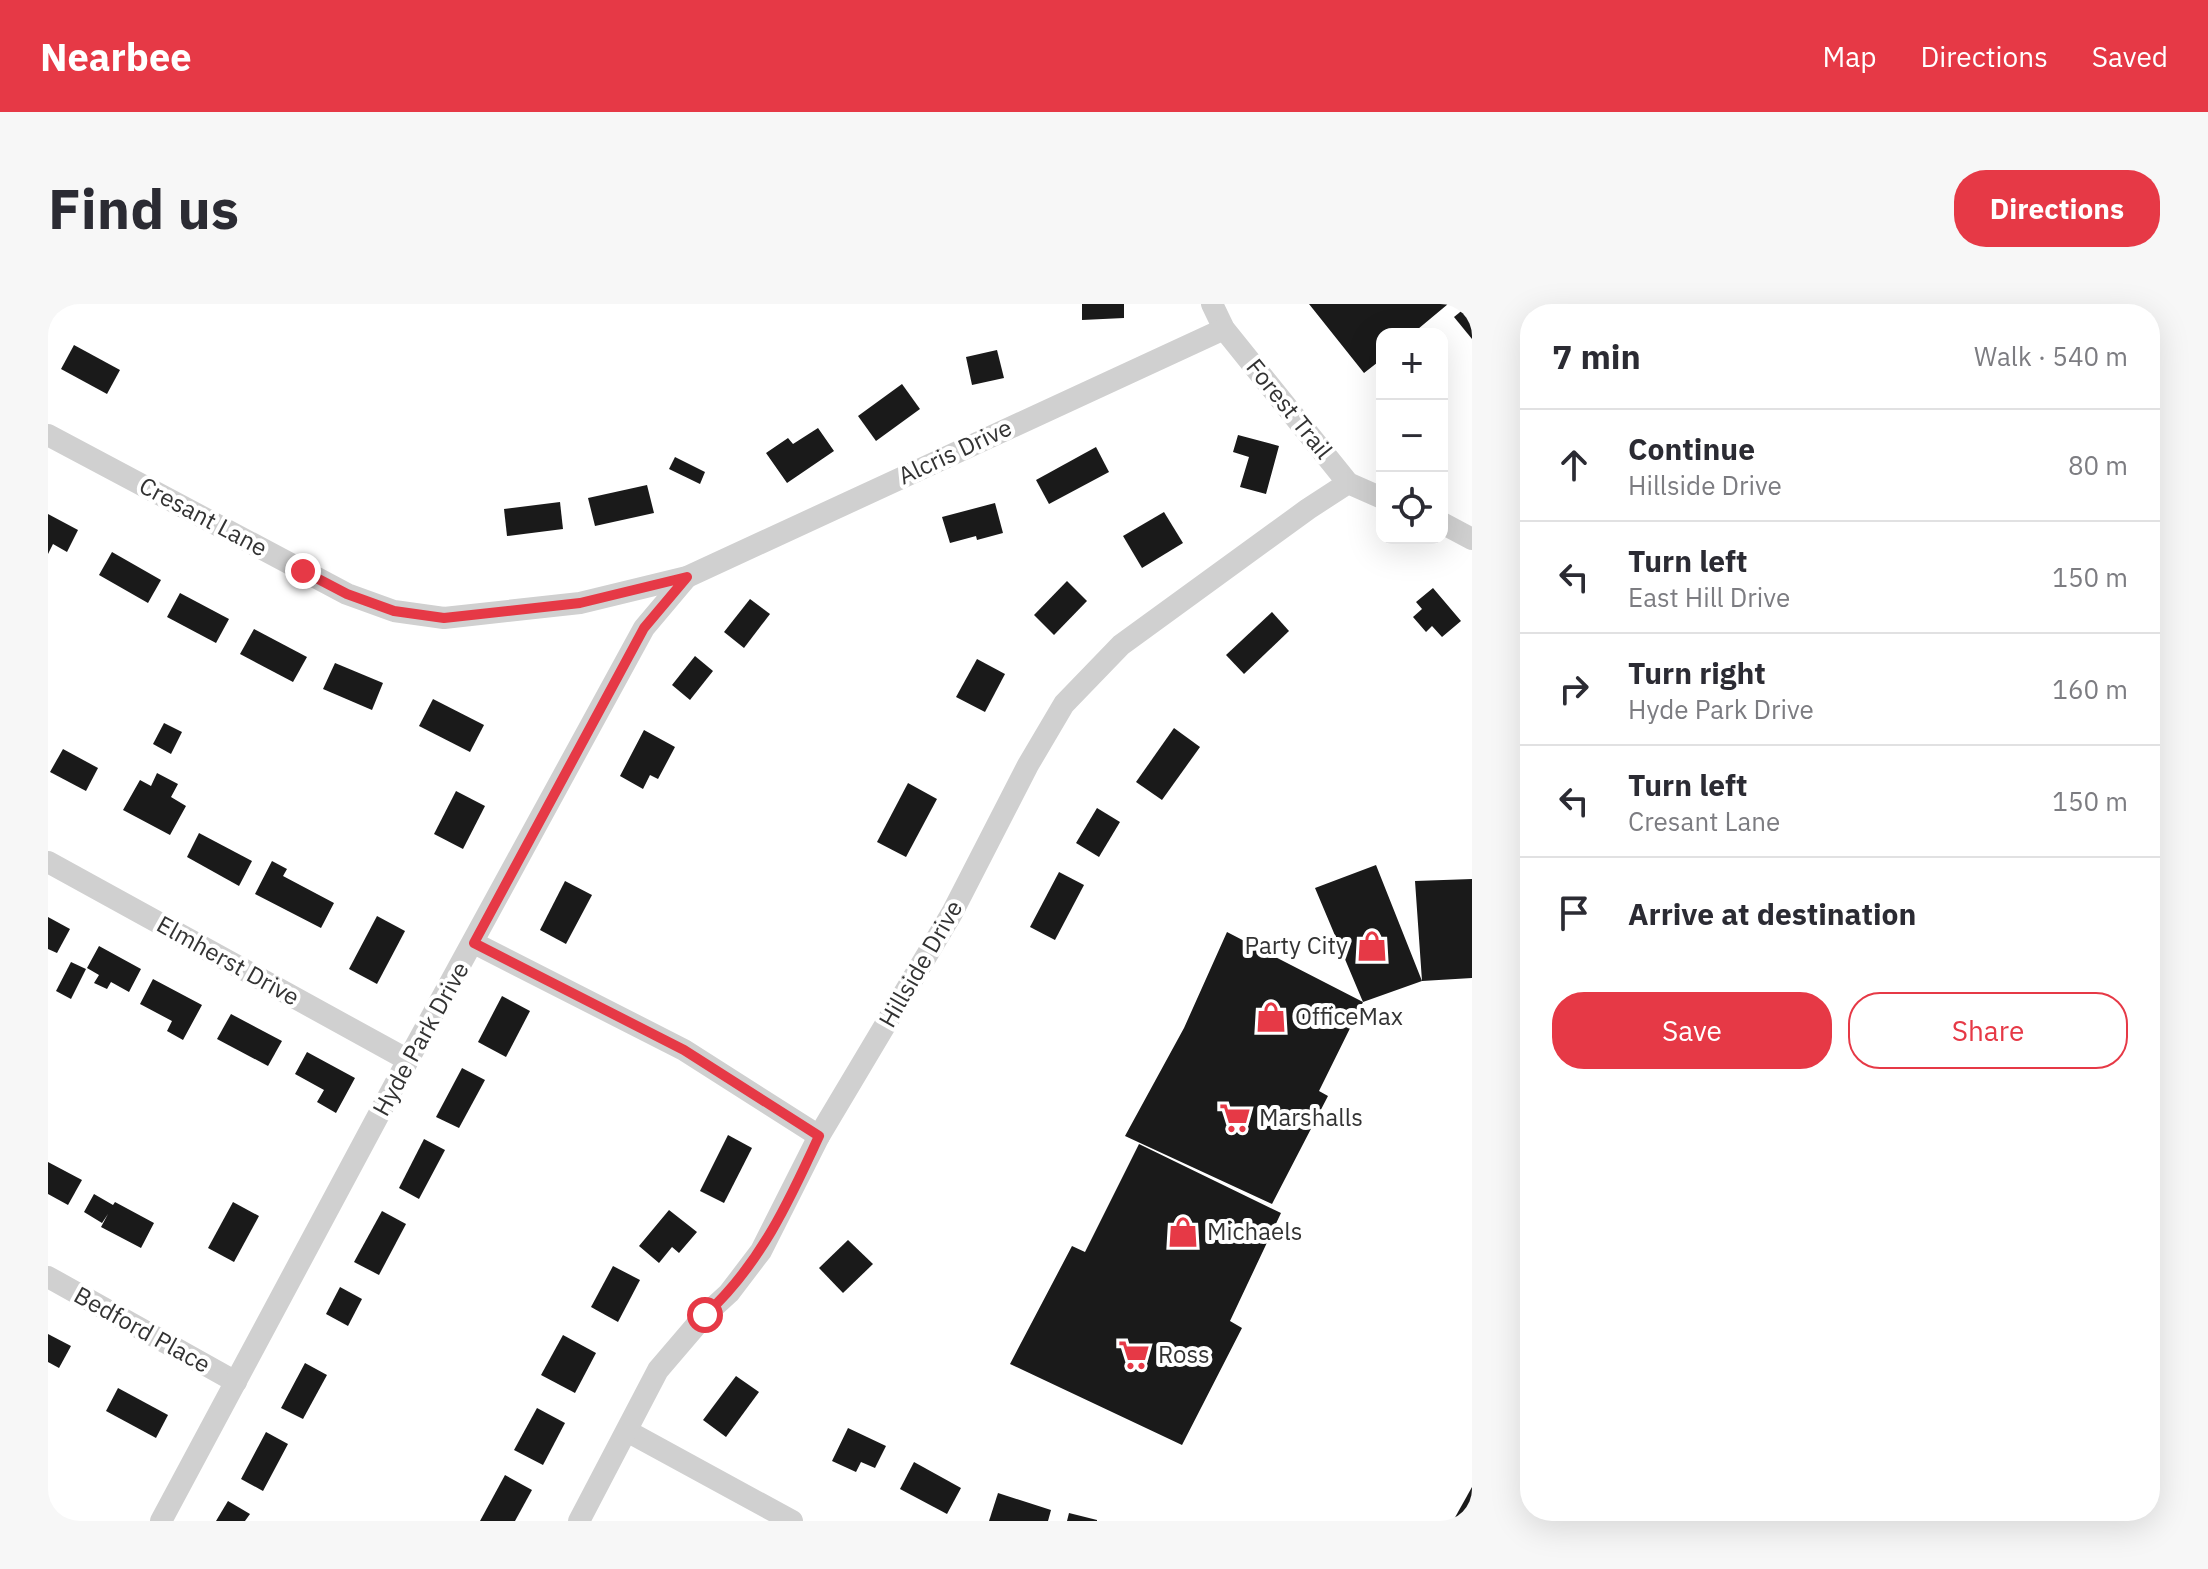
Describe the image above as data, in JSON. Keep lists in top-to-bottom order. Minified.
{"streets":{"street":["Forest Trail","Alcris Drive","Cresant Lane","Elmherst Drive","Hillside Drive","Hyde Park Drive","Bedford Place"]},"crossings":[["Forest Trail","Alcris Drive"],["Forest Trail","Hillside Drive"],["Alcris Drive","Cresant Lane"],["Alcris Drive","Hyde Park Drive"],["Cresant Lane","Hyde Park Drive"],["Elmherst Drive","Hyde Park Drive"],["Hyde Park Drive","Bedford Place"]],"places":{"shop":["Party City","OfficeMax","Michaels"],"supermarket":["Marshalls","Ross"]},"page":{"header":"Nearbee","nav":["Map","Directions","Saved"],"buttons":["Directions",["Save","Share"]],"title":"Find us","heading":["7 min","Walk · 540 m"],"map_buttons":["+","−"],"list":[["Continue","Hillside Drive","80 m"],["Turn left","East Hill Drive","150 m"],["Turn right","Hyde Park Drive","160 m"],["Turn left","Cresant Lane","150 m"],"Arrive at destination"]}}
